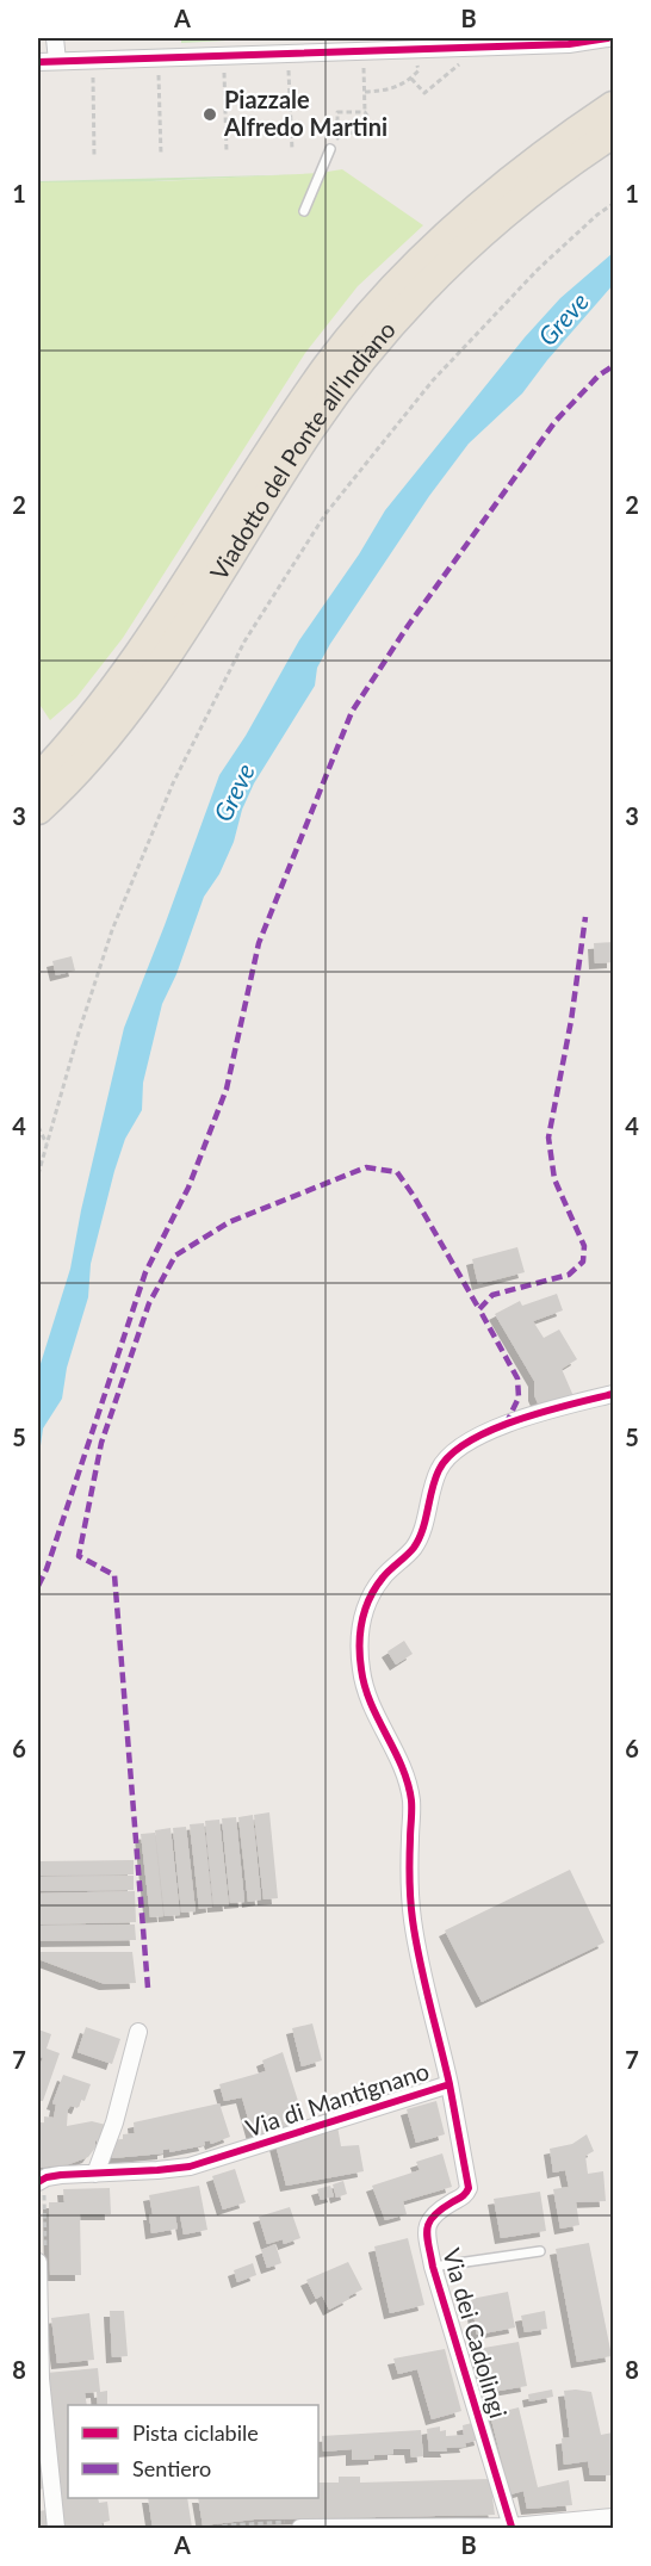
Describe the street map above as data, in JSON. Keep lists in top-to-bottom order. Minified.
{"streets":{"highway":["Viadotto del Ponte all'Indiano"],"street":["Via di Mantignano","Via dei Cadolingi"]},"crossings":[["Via di Mantignano","Via dei Cadolingi"]],"water":["Greve"],"places":["Piazzale Alfredo Martini"],"legend":["Pista ciclabile","Sentiero"],"grid":{"columns":["A","B"],"rows":["1","2","3","4","5","6","7","8"]}}
